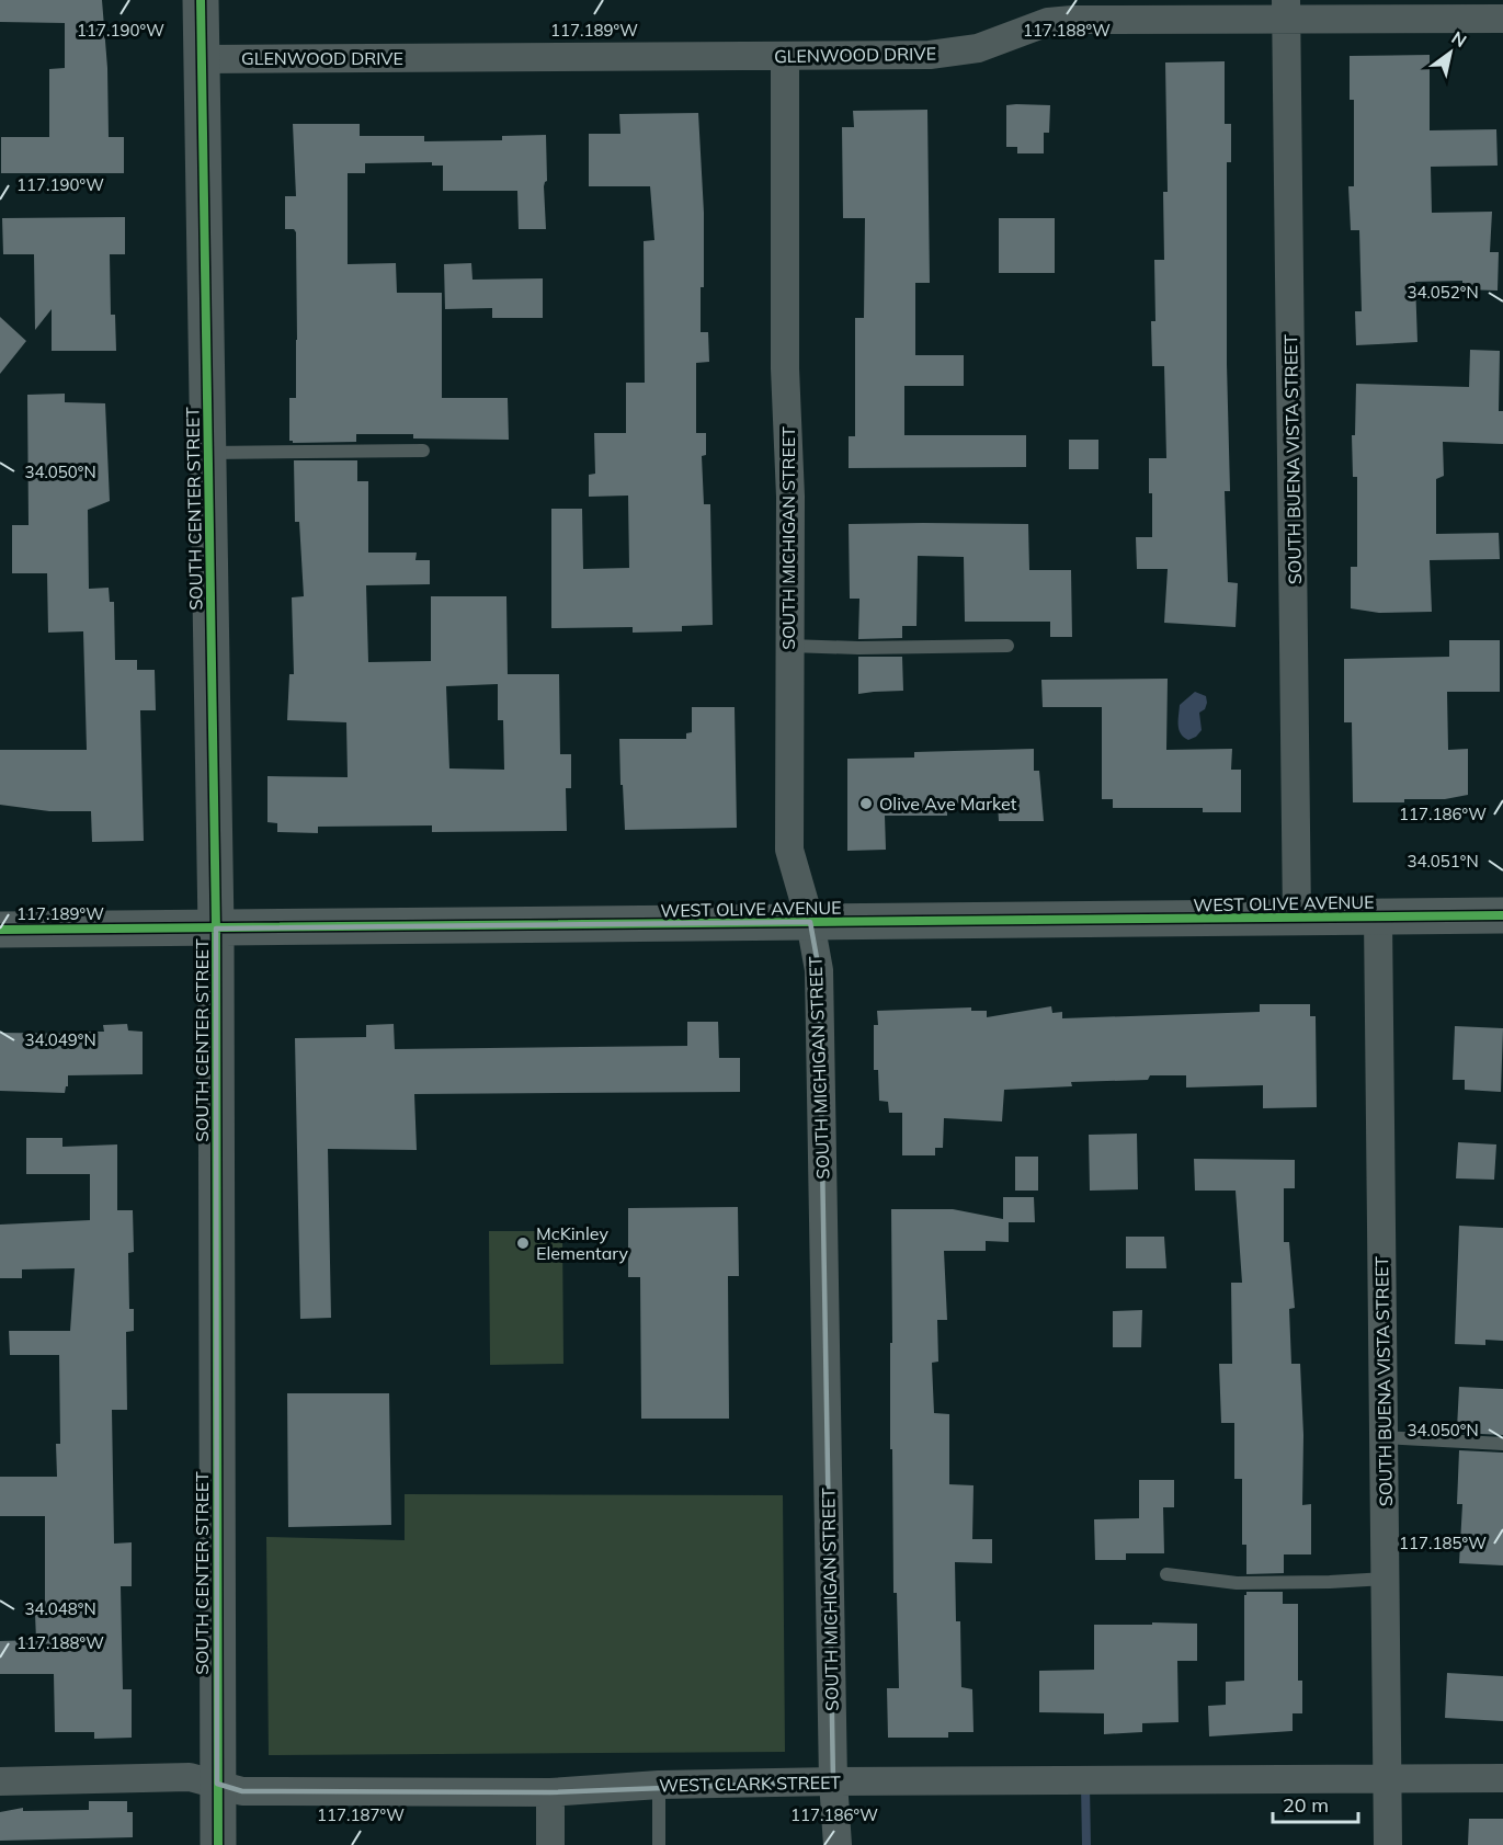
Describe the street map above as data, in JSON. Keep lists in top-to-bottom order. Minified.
{"streets":{"street":["GLENWOOD DRIVE","SOUTH BUENA VISTA STREET","SOUTH CENTER STREET","SOUTH MICHIGAN STREET","WEST OLIVE AVENUE","WEST CLARK STREET"]},"crossings":[["GLENWOOD DRIVE","SOUTH BUENA VISTA STREET"],["GLENWOOD DRIVE","SOUTH CENTER STREET"],["GLENWOOD DRIVE","SOUTH MICHIGAN STREET"],["SOUTH BUENA VISTA STREET","WEST OLIVE AVENUE"],["SOUTH BUENA VISTA STREET","WEST CLARK STREET"],["SOUTH CENTER STREET","WEST OLIVE AVENUE"],["SOUTH CENTER STREET","WEST CLARK STREET"],["SOUTH MICHIGAN STREET","WEST OLIVE AVENUE"],["SOUTH MICHIGAN STREET","WEST CLARK STREET"]],"places":["Olive Ave Market","McKinley Elementary"],"scale_bar":"20 m","north":"top right","coordinates":["117.189°W","117.188°W","117.190°W","34.052°N","34.050°N","117.186°W","34.051°N","34.049°N","117.185°W","34.048°N","117.187°W"]}
